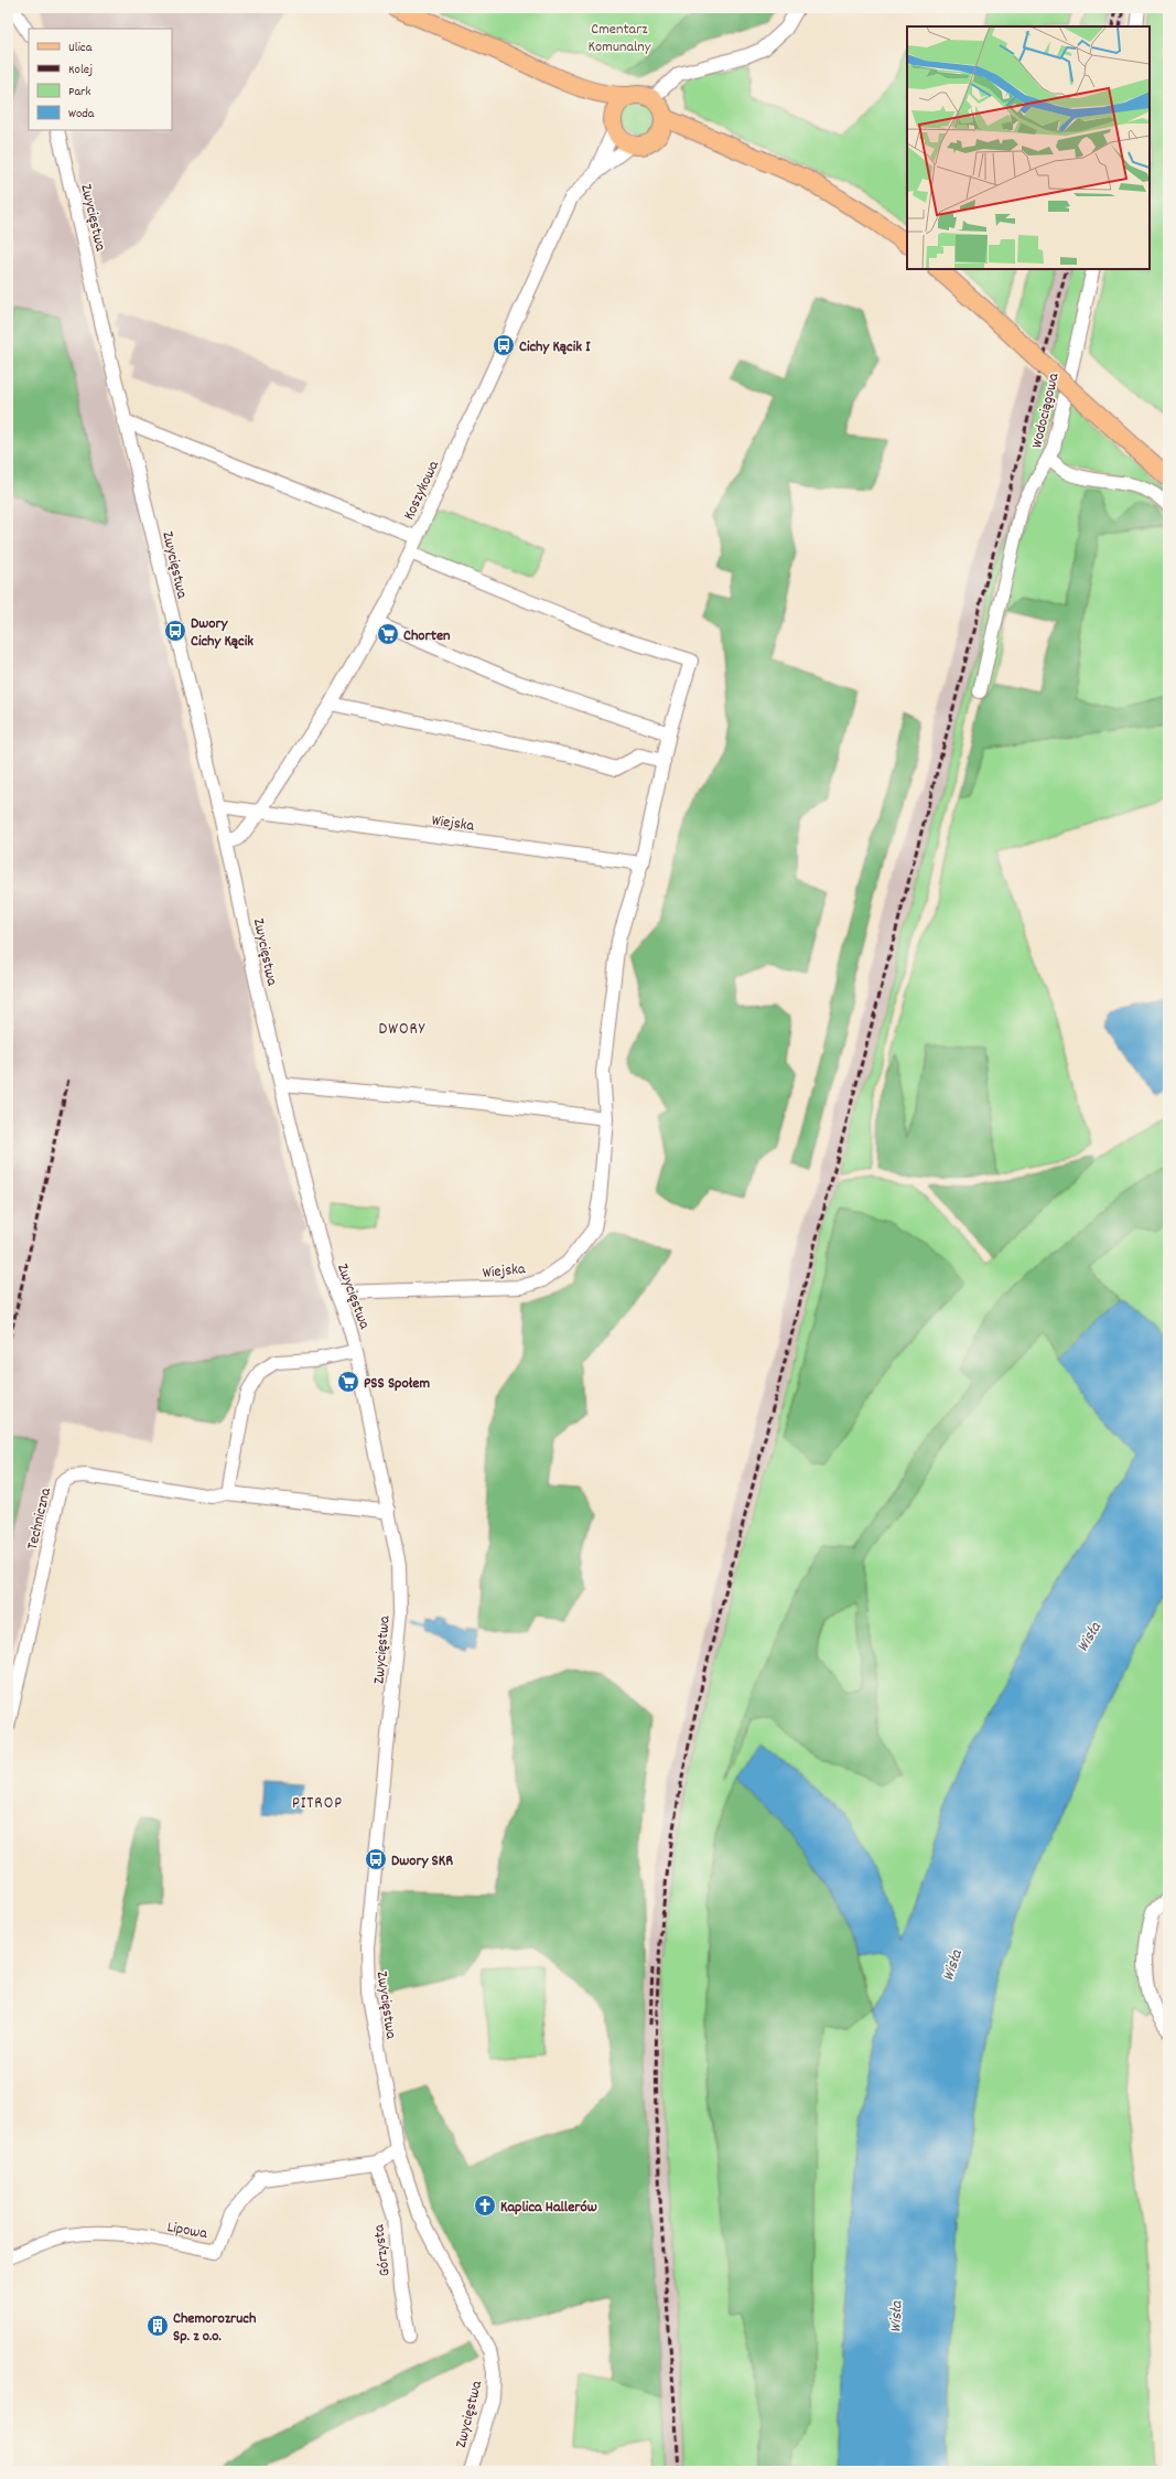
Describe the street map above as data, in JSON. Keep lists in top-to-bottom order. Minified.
{"streets":{"street":["Zwycięstwa","Wodociągowa","Koszykowa","Wiejska","Techniczna","Lipowa","Górzysta"]},"crossings":[["Zwycięstwa","Koszykowa"],["Zwycięstwa","Wiejska"],["Zwycięstwa","Techniczna"],["Koszykowa","Wiejska"],["Lipowa","Górzysta"]],"districts":["DWORY","PITROP"],"water":["Wisła"],"parks":["Cmentarz Komunalny"],"places":{"bus stop":["Cichy Kącik I","Dwory Cichy Kącik","Dwory SKR"],"supermarket":["Chorten","PSS Społem"],"church":["Kaplica Hallerów"],"building":["Chemorozruch Sp. z o.o."]},"legend":["Ulica","Kolej","Park","Woda"]}
